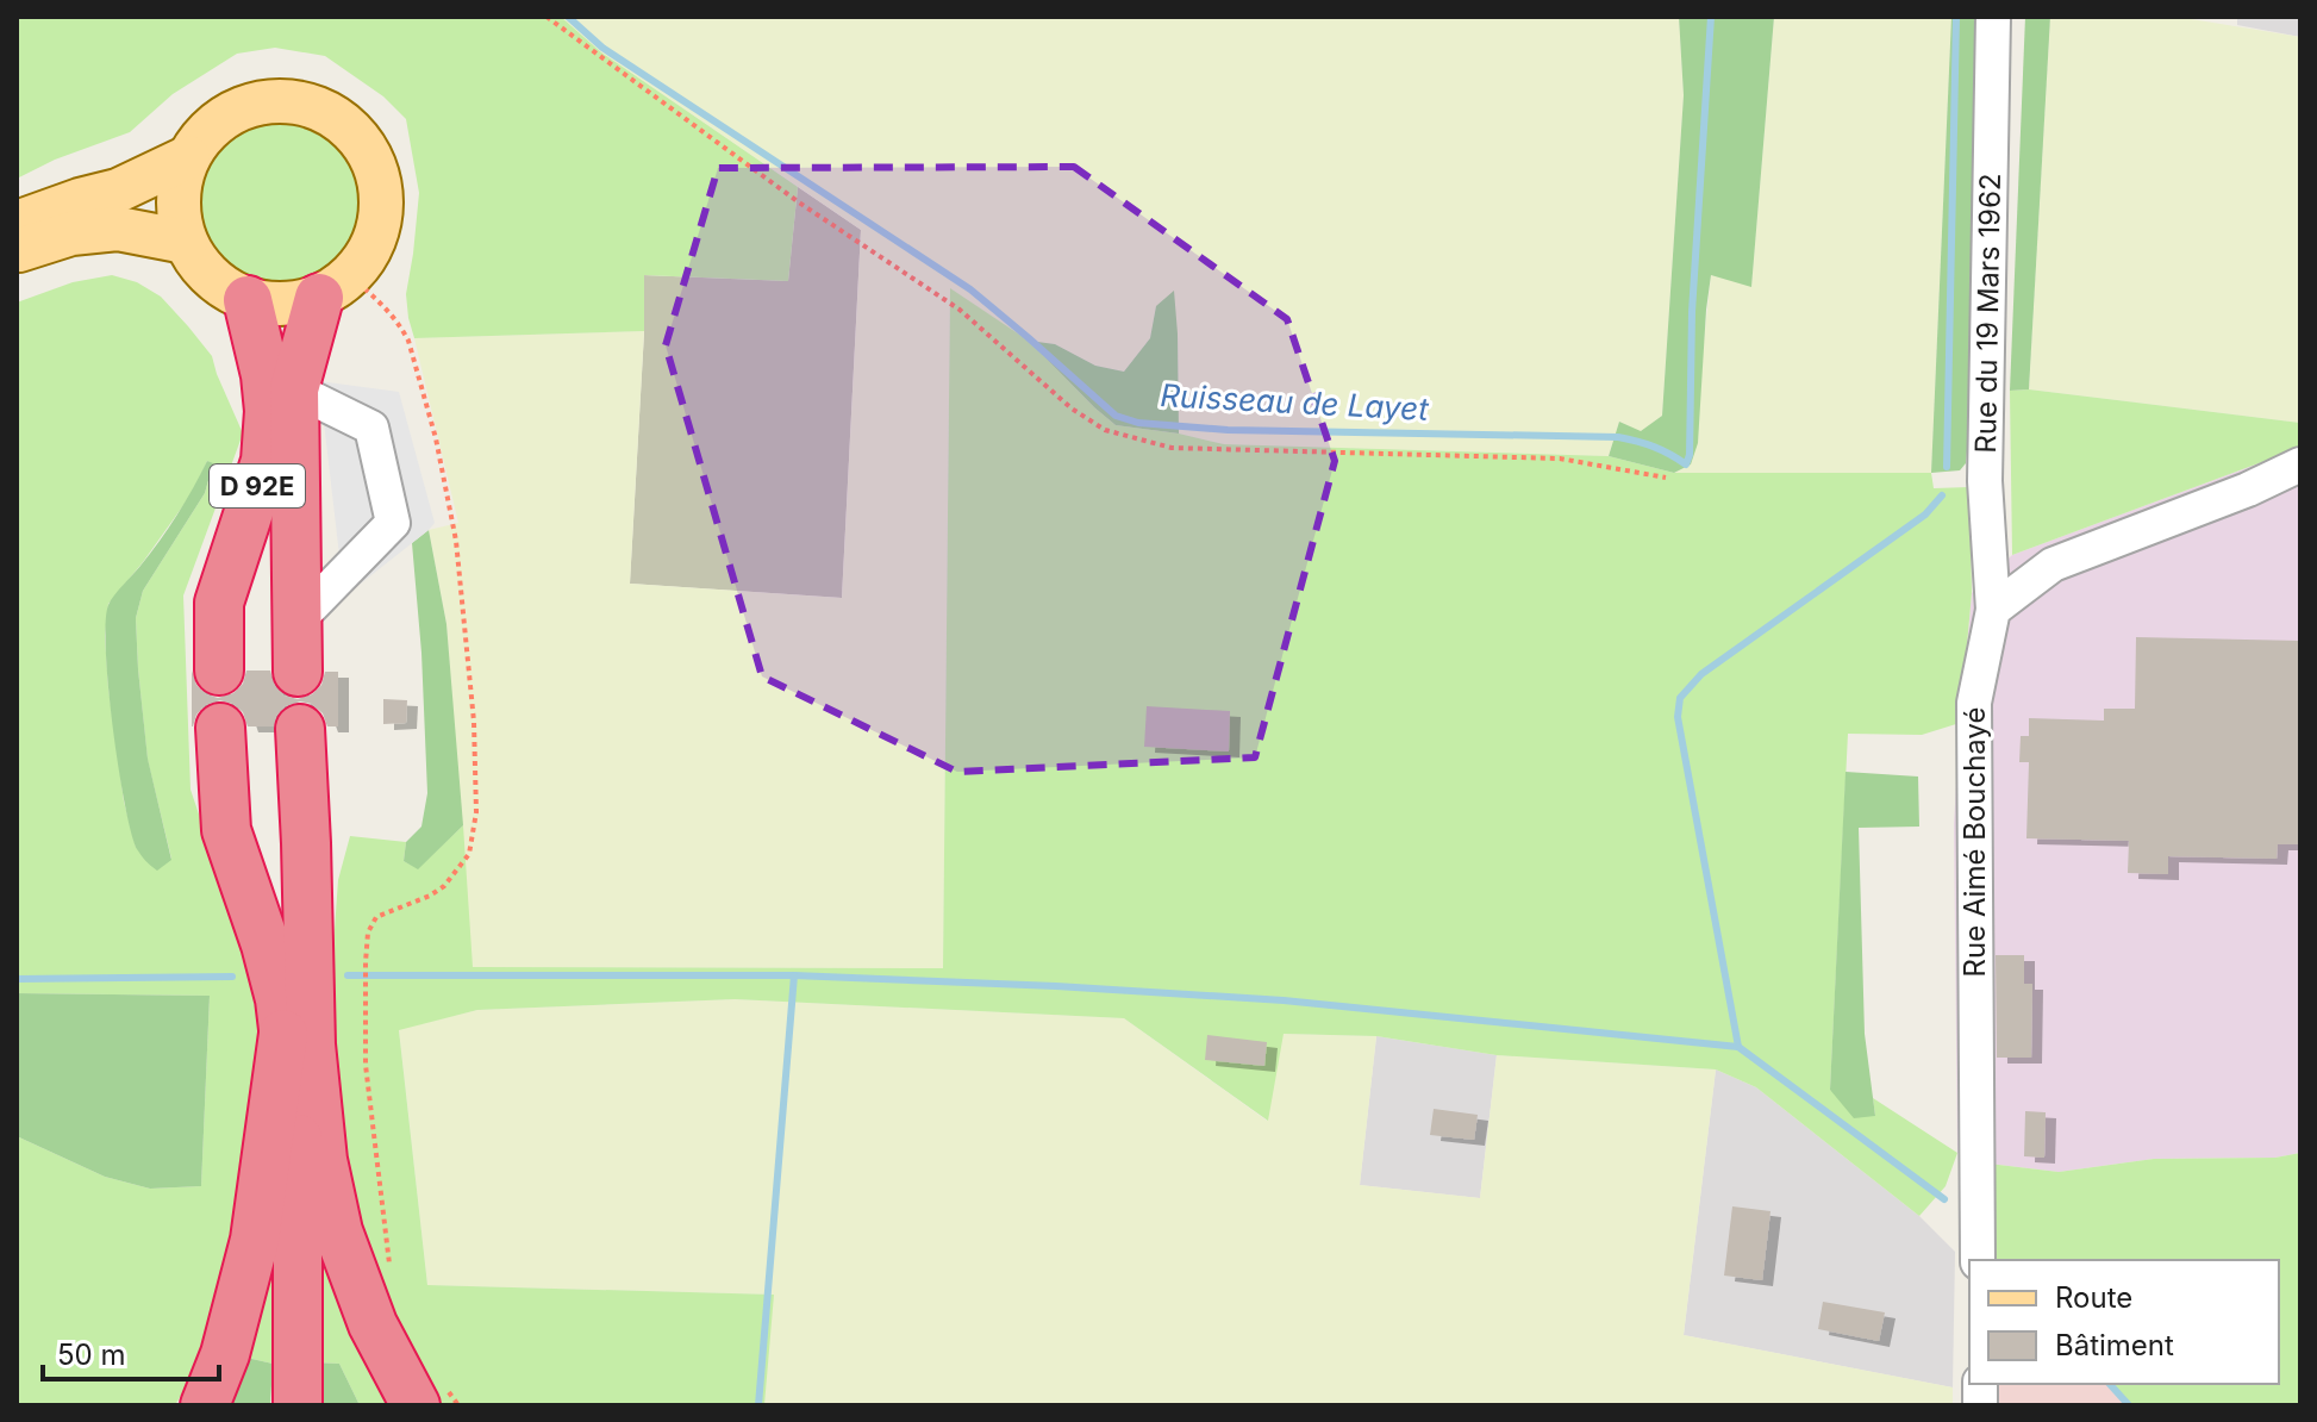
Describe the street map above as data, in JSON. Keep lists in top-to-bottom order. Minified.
{"streets":{"highway":["D 92E"],"street":["Rue du 19 Mars 1962","Rue Aimé Bouchayé"]},"crossings":[["Rue du 19 Mars 1962","Rue Aimé Bouchayé"]],"water":["Ruisseau de Layet"],"legend":["Route","Bâtiment"],"scale_bar":"50 m"}
